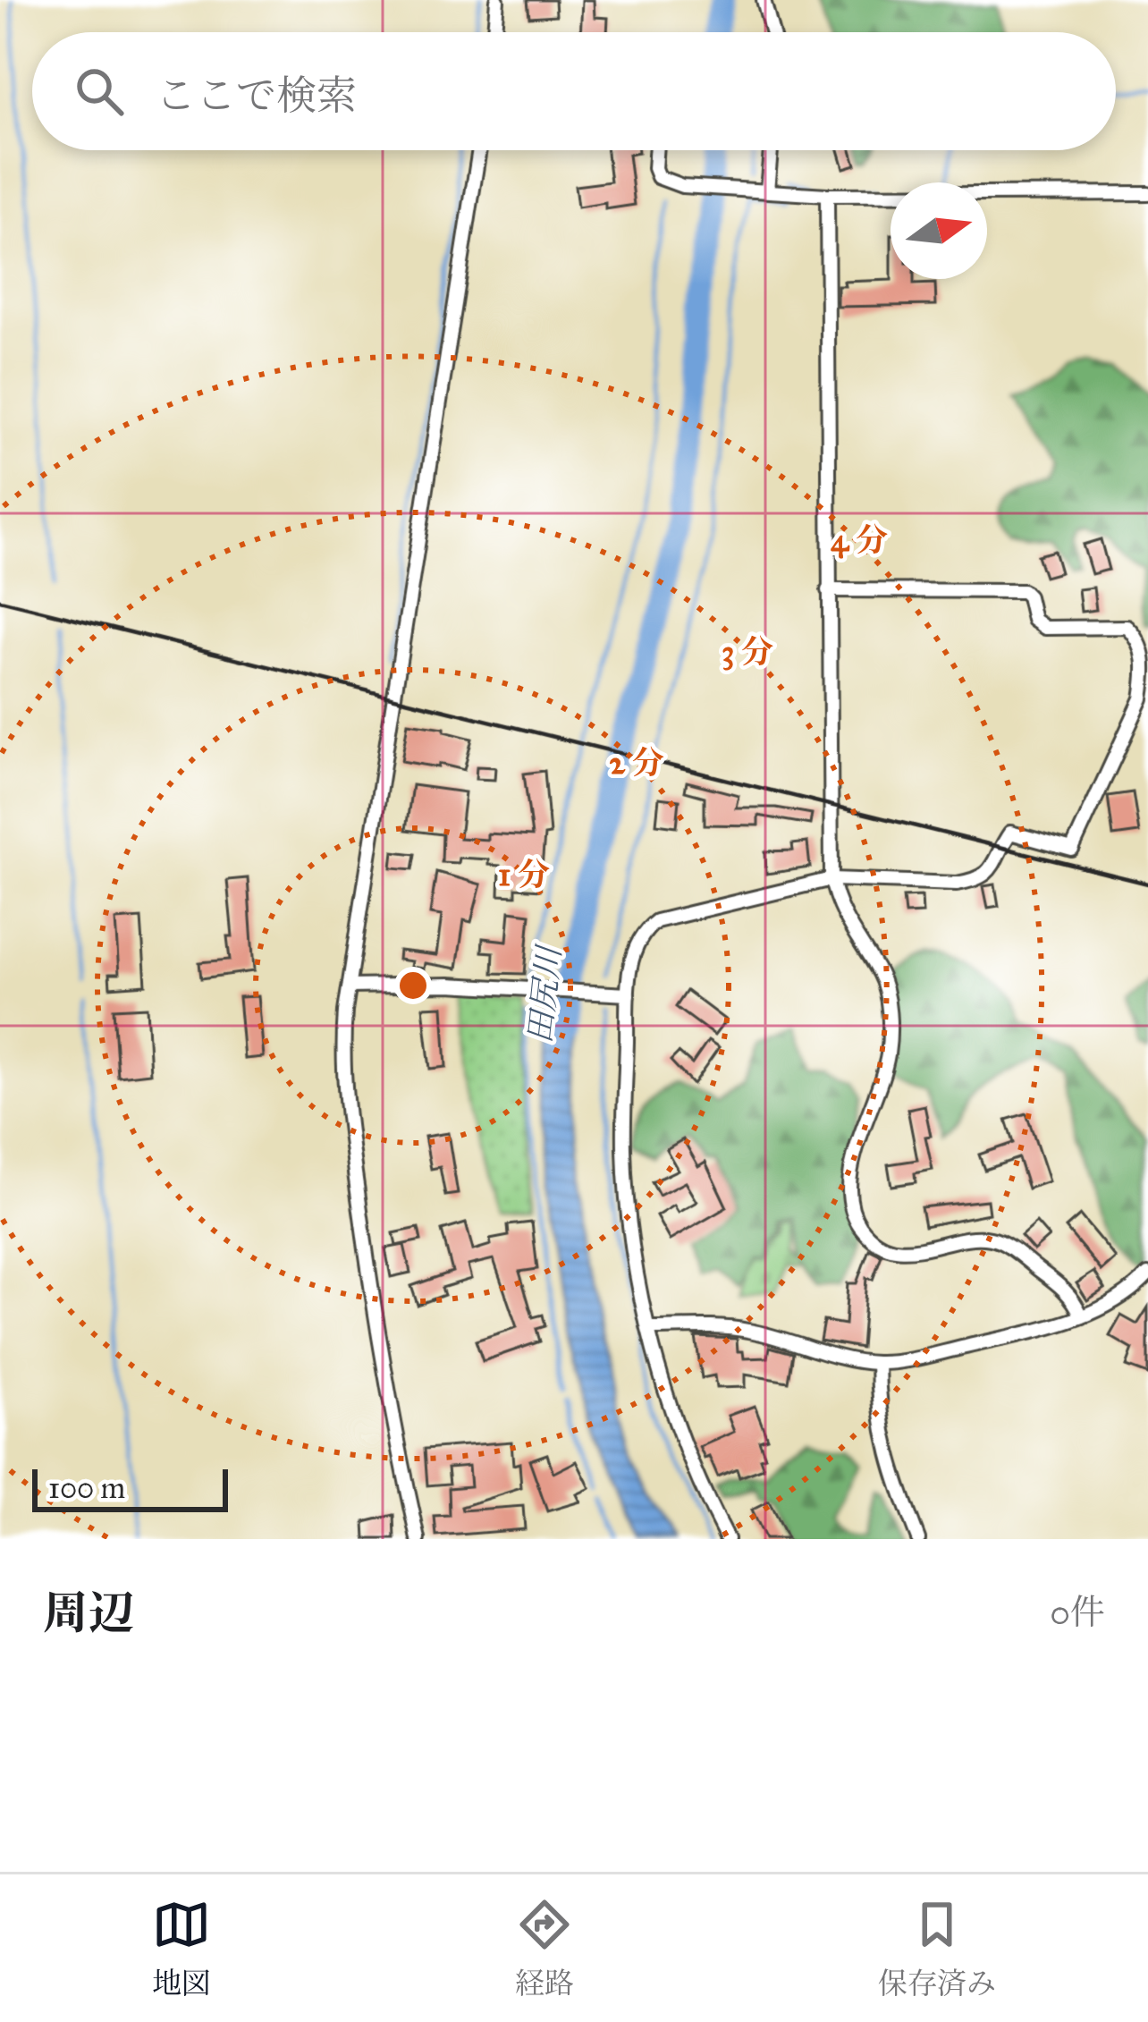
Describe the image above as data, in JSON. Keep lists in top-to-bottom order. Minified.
{"water":["田尻川"],"scale_bar":"100 m","north":"right","page":{"search":"ここで検索","scale":"100 m","heading":["周辺","0件"],"nav":["地図","経路","保存済み"]},"rings":["4 分","3 分","2 分","1 分"]}
